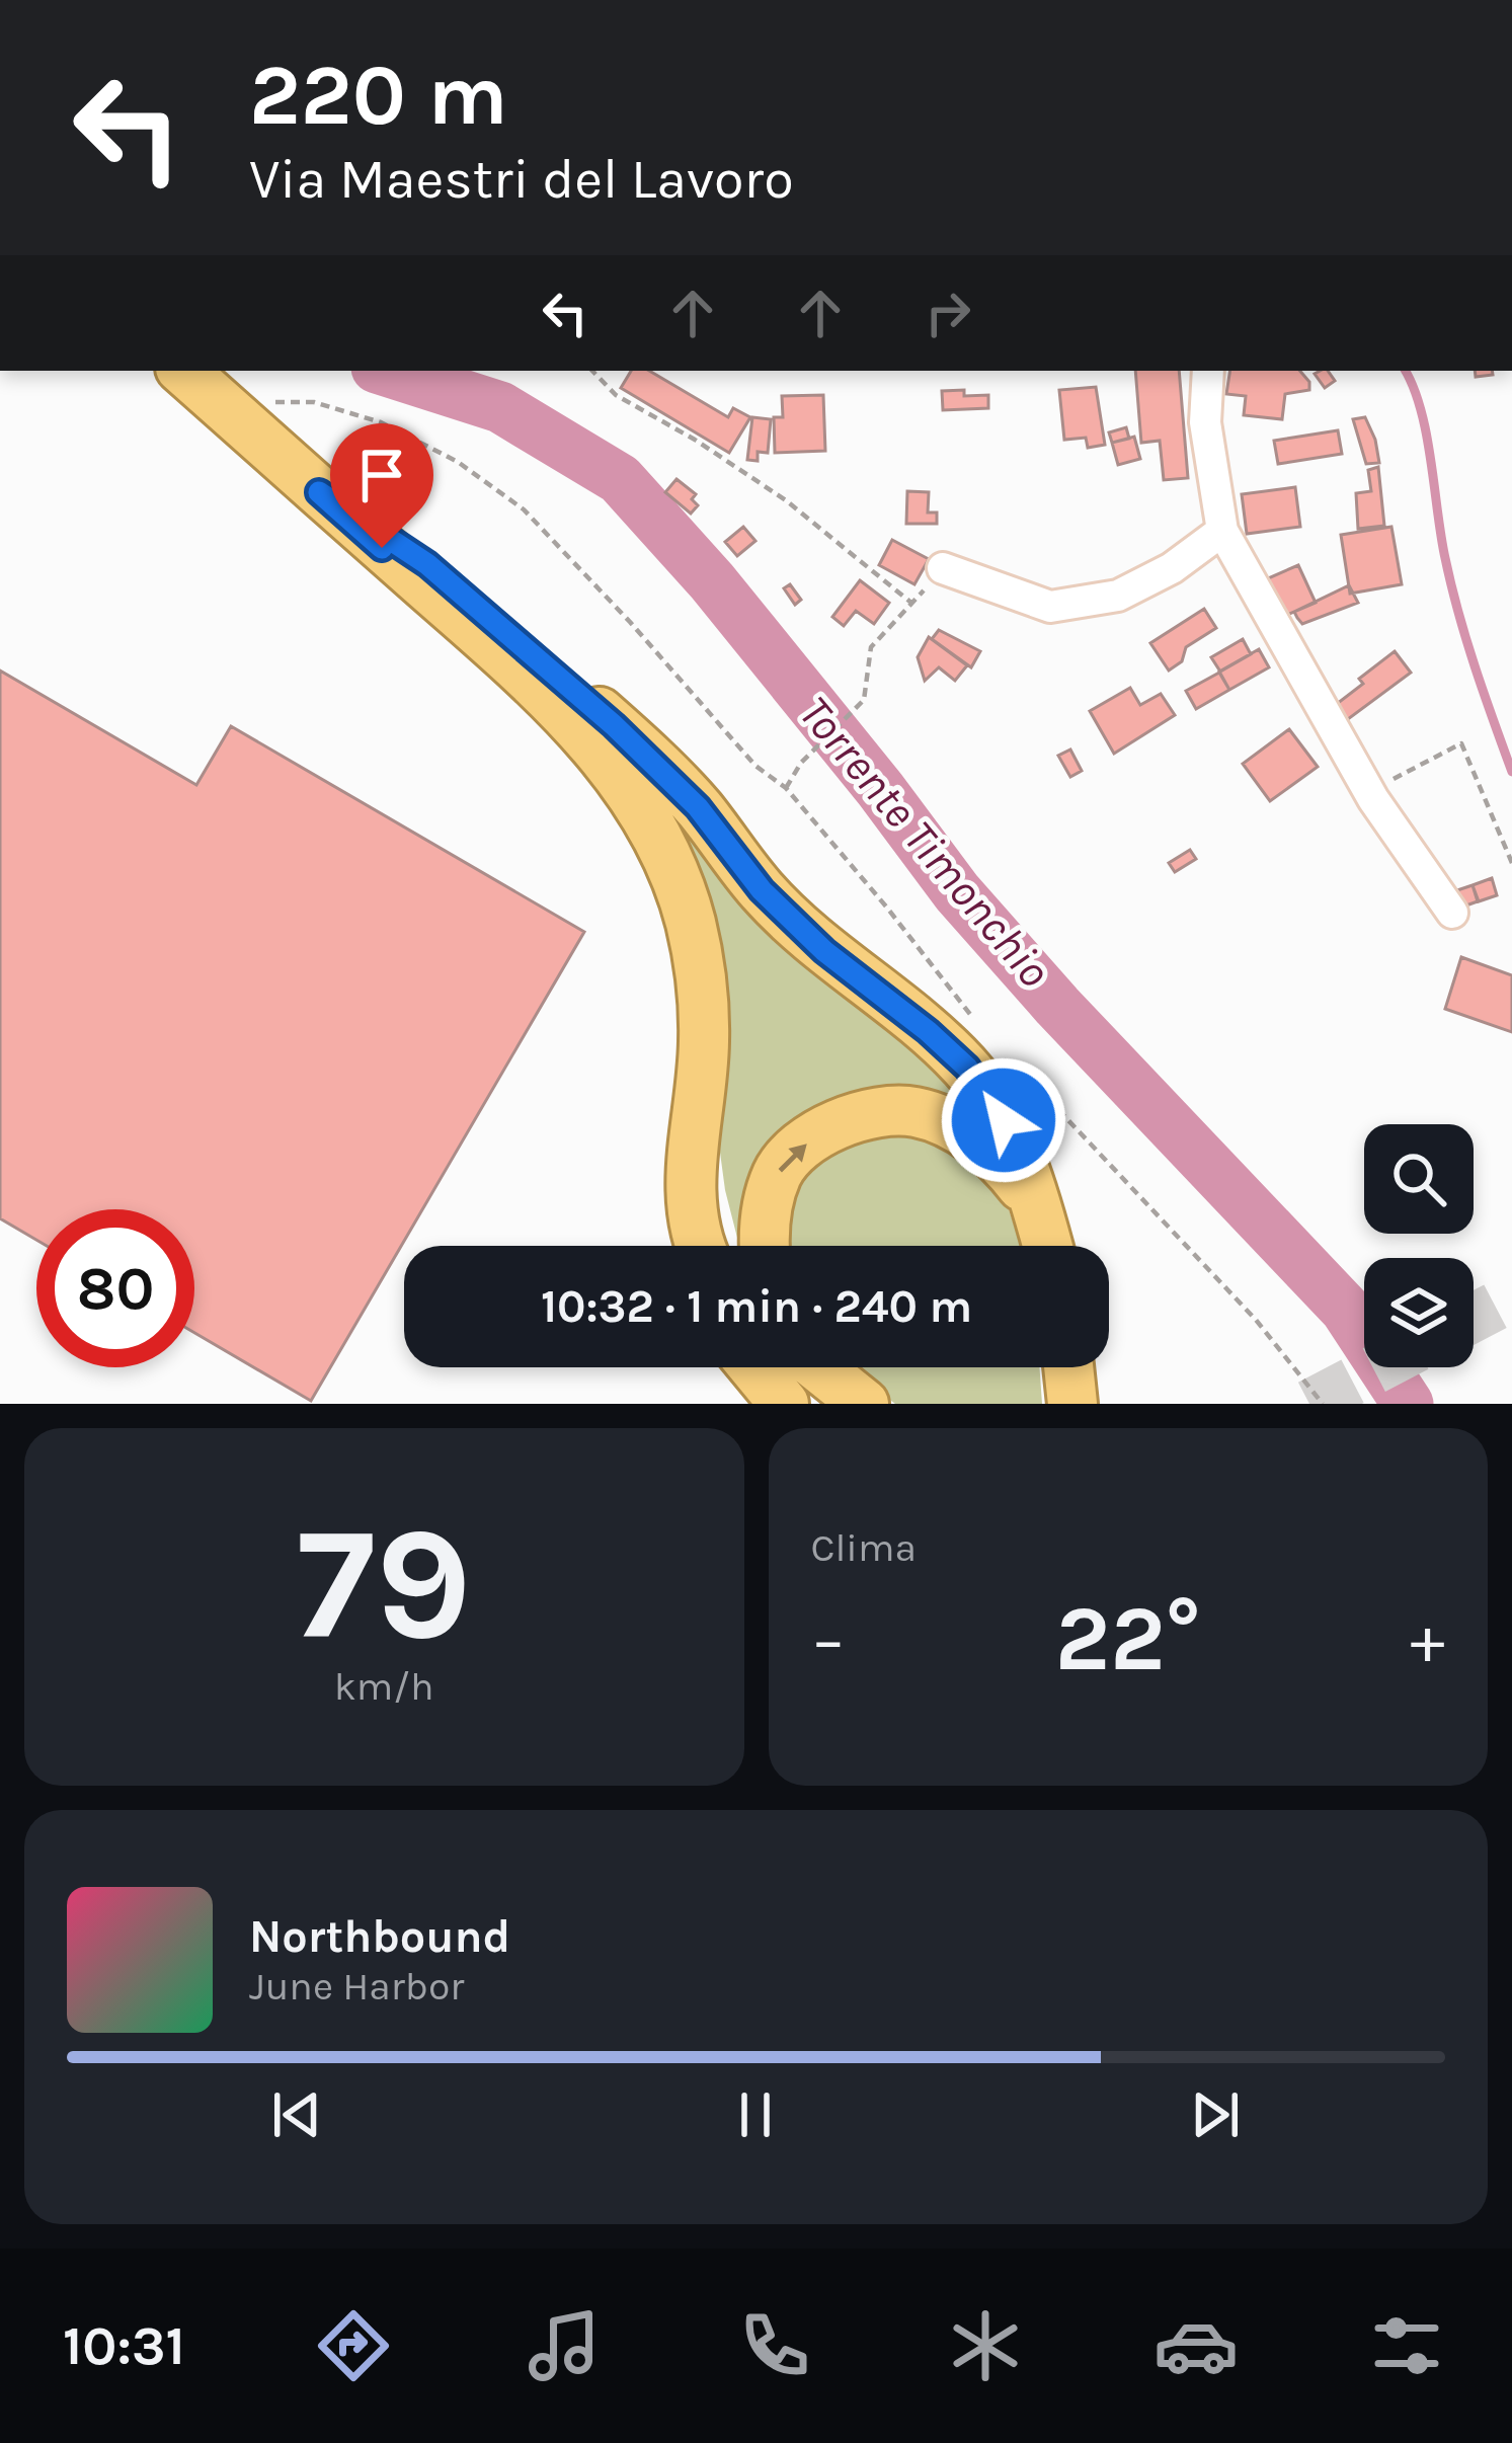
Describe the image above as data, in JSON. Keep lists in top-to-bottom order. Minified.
{"water":["Torrente Timonchio"],"page":{"turn":["220 m","Via Maestri del Lavoro"],"limit":"80","trip":"10:32 · 1 min · 240 m","tile":[["79","km/h"],"Clima"],"heat":["−","22°","+"],"song":["Northbound","June Harbor"],"tabs":"10:31"}}
